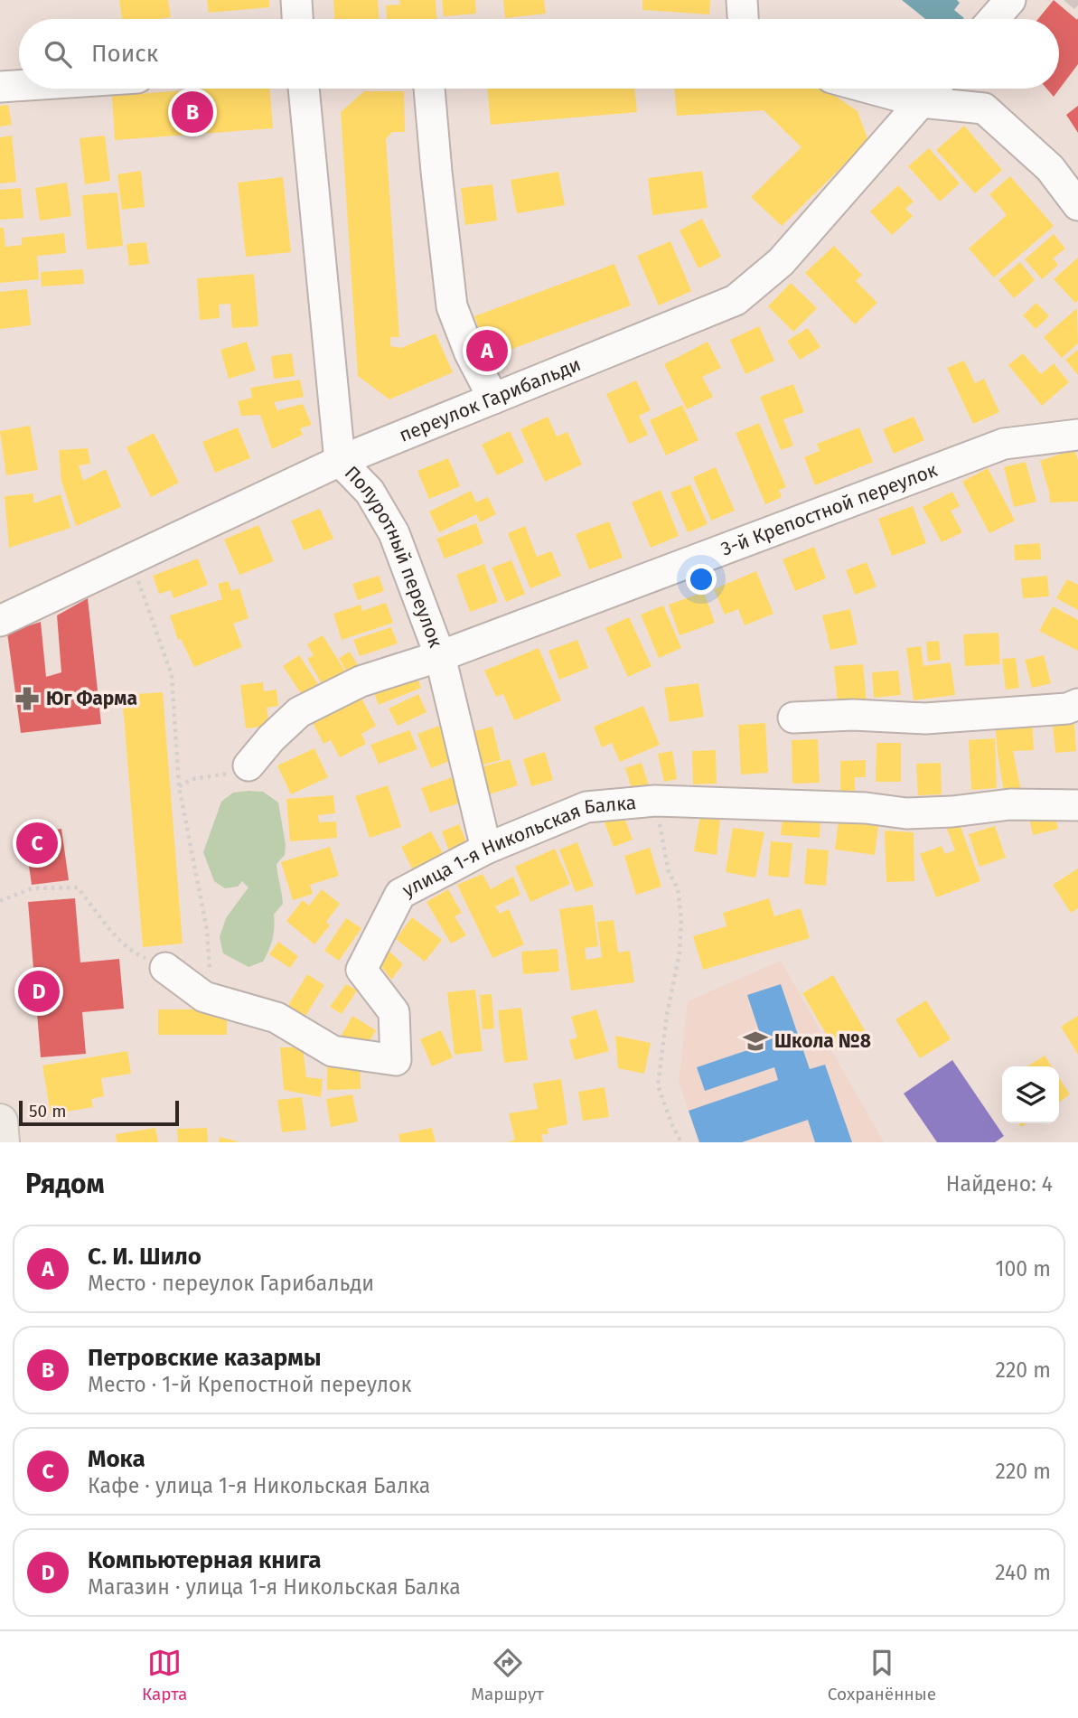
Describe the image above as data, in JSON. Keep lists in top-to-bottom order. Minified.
{"streets":{"street":["переулок Гарибальди","3-й Крепостной переулок","Полуротный переулок","улица 1-я Никольская Балка"]},"crossings":[["переулок Гарибальди","Полуротный переулок"],["3-й Крепостной переулок","Полуротный переулок"],["Полуротный переулок","улица 1-я Никольская Балка"]],"places":{"pharmacy":["Юг Фарма"],"school or university":["Школа №8"]},"scale_bar":"50 m","page":{"search":"Поиск","pins":["B","A","C","D"],"scale":"50 m","heading":["Рядом","Найдено: 4"],"list":[{"mark":"A","name":"С. И. Шило","note":"Место · переулок Гарибальди","value":"100 m"},{"mark":"B","name":"Петровские казармы","note":"Место · 1-й Крепостной переулок","value":"220 m"},{"mark":"C","name":"Мока","note":"Кафе · улица 1-я Никольская Балка","value":"220 m"},{"mark":"D","name":"Компьютерная книга","note":"Магазин · улица 1-я Никольская Балка","value":"240 m"}],"nav":["Карта","Маршрут","Сохранённые"]}}
